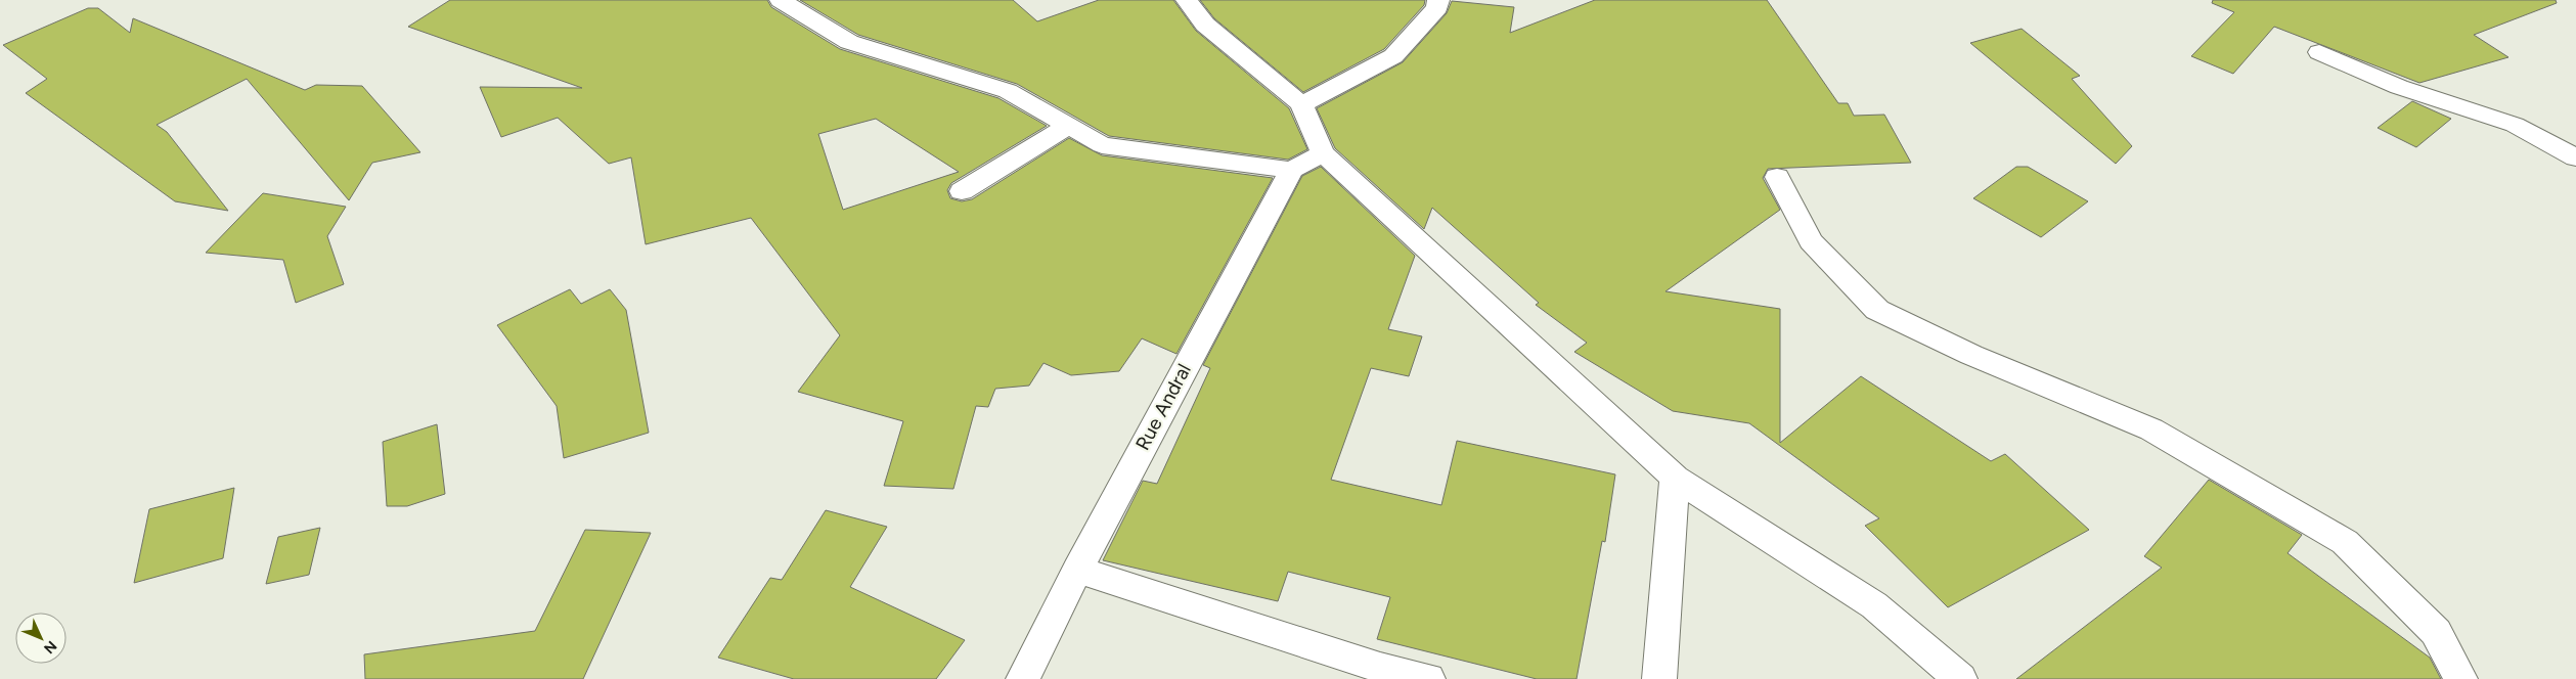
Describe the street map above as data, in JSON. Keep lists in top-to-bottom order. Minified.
{"streets":{"street":["Rue Andral"]},"north":"bottom right"}
